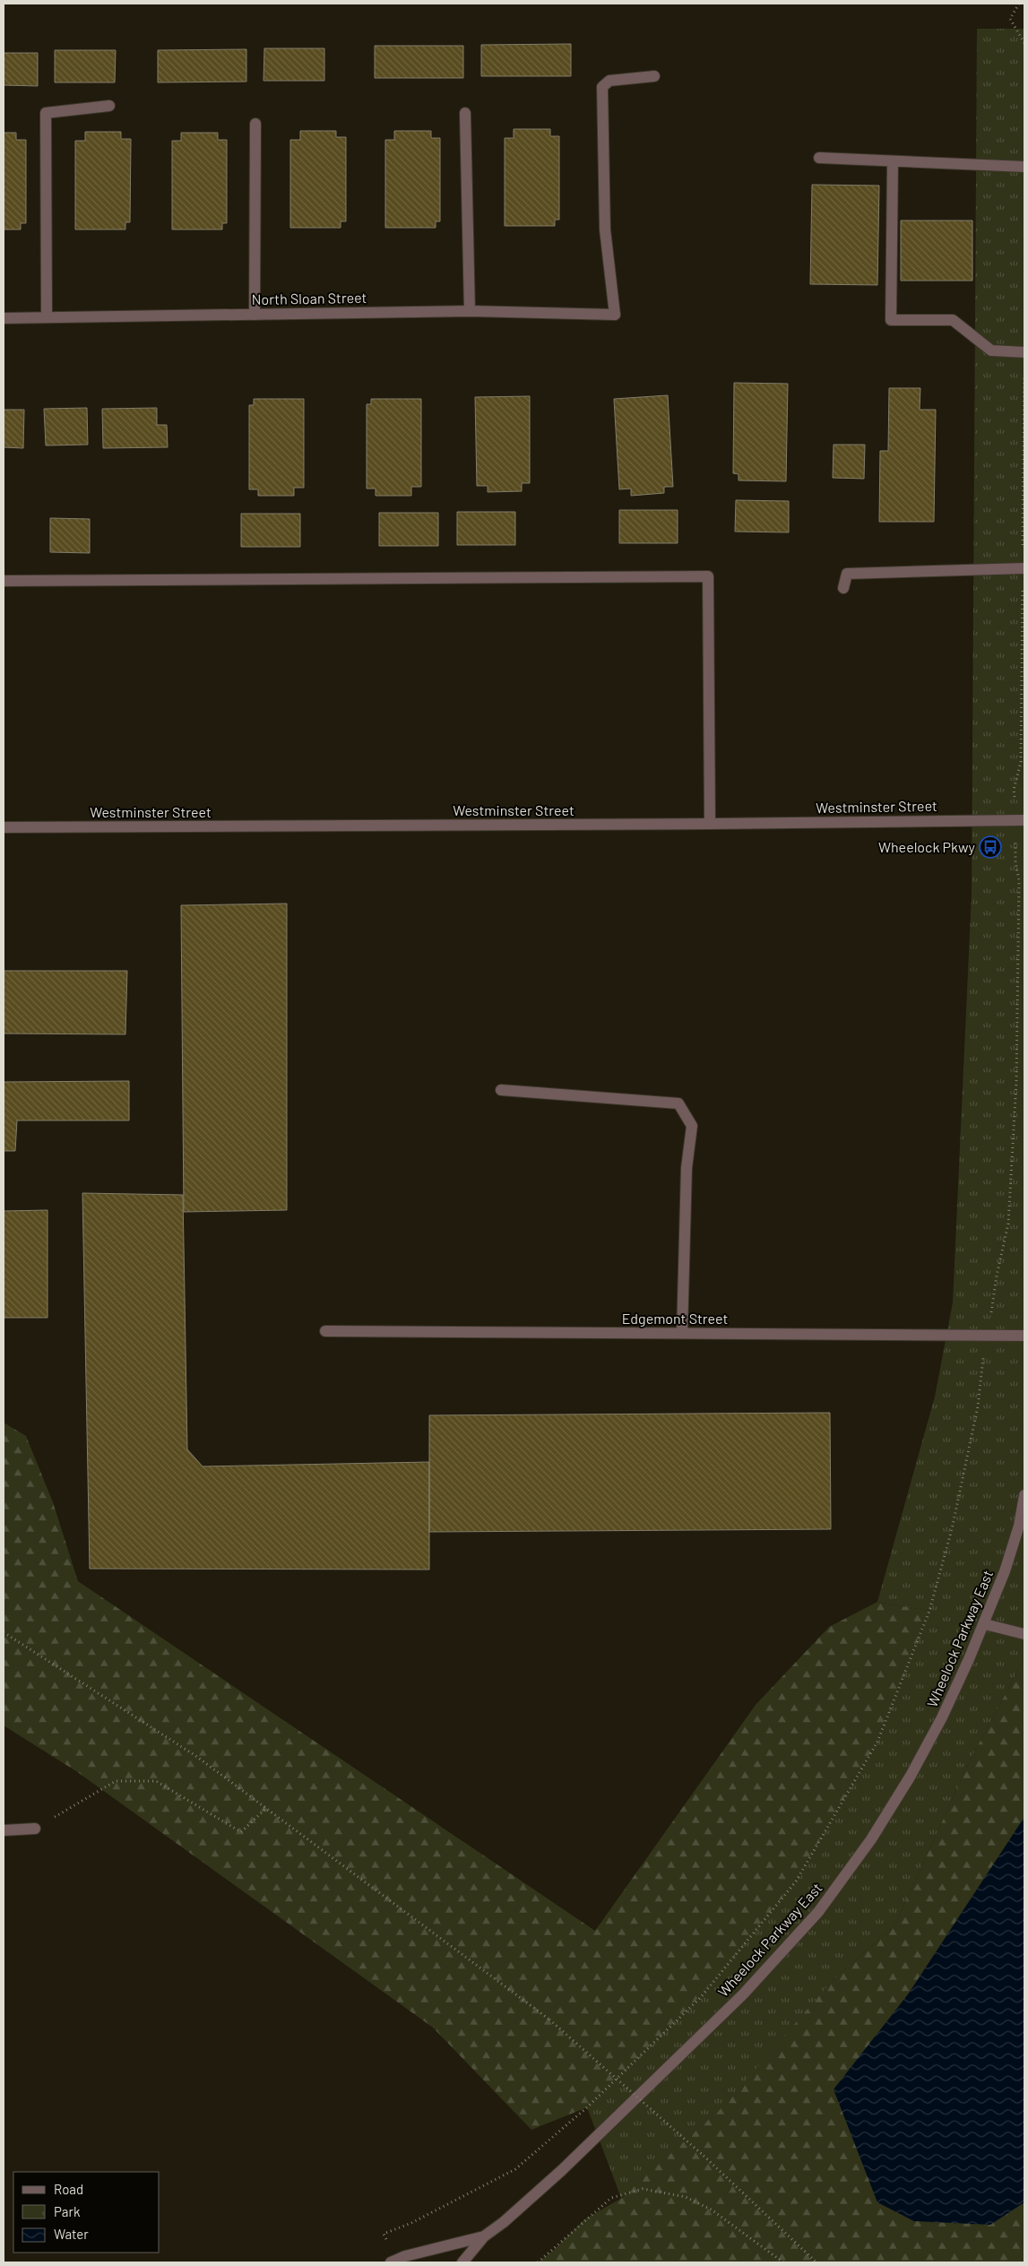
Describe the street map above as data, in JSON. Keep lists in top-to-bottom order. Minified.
{"streets":{"street":["North Sloan Street","Westminster Street","Edgemont Street","Wheelock Parkway East"]},"places":{"bus stop":["Wheelock Pkwy"]},"legend":["Road","Park","Water"]}
